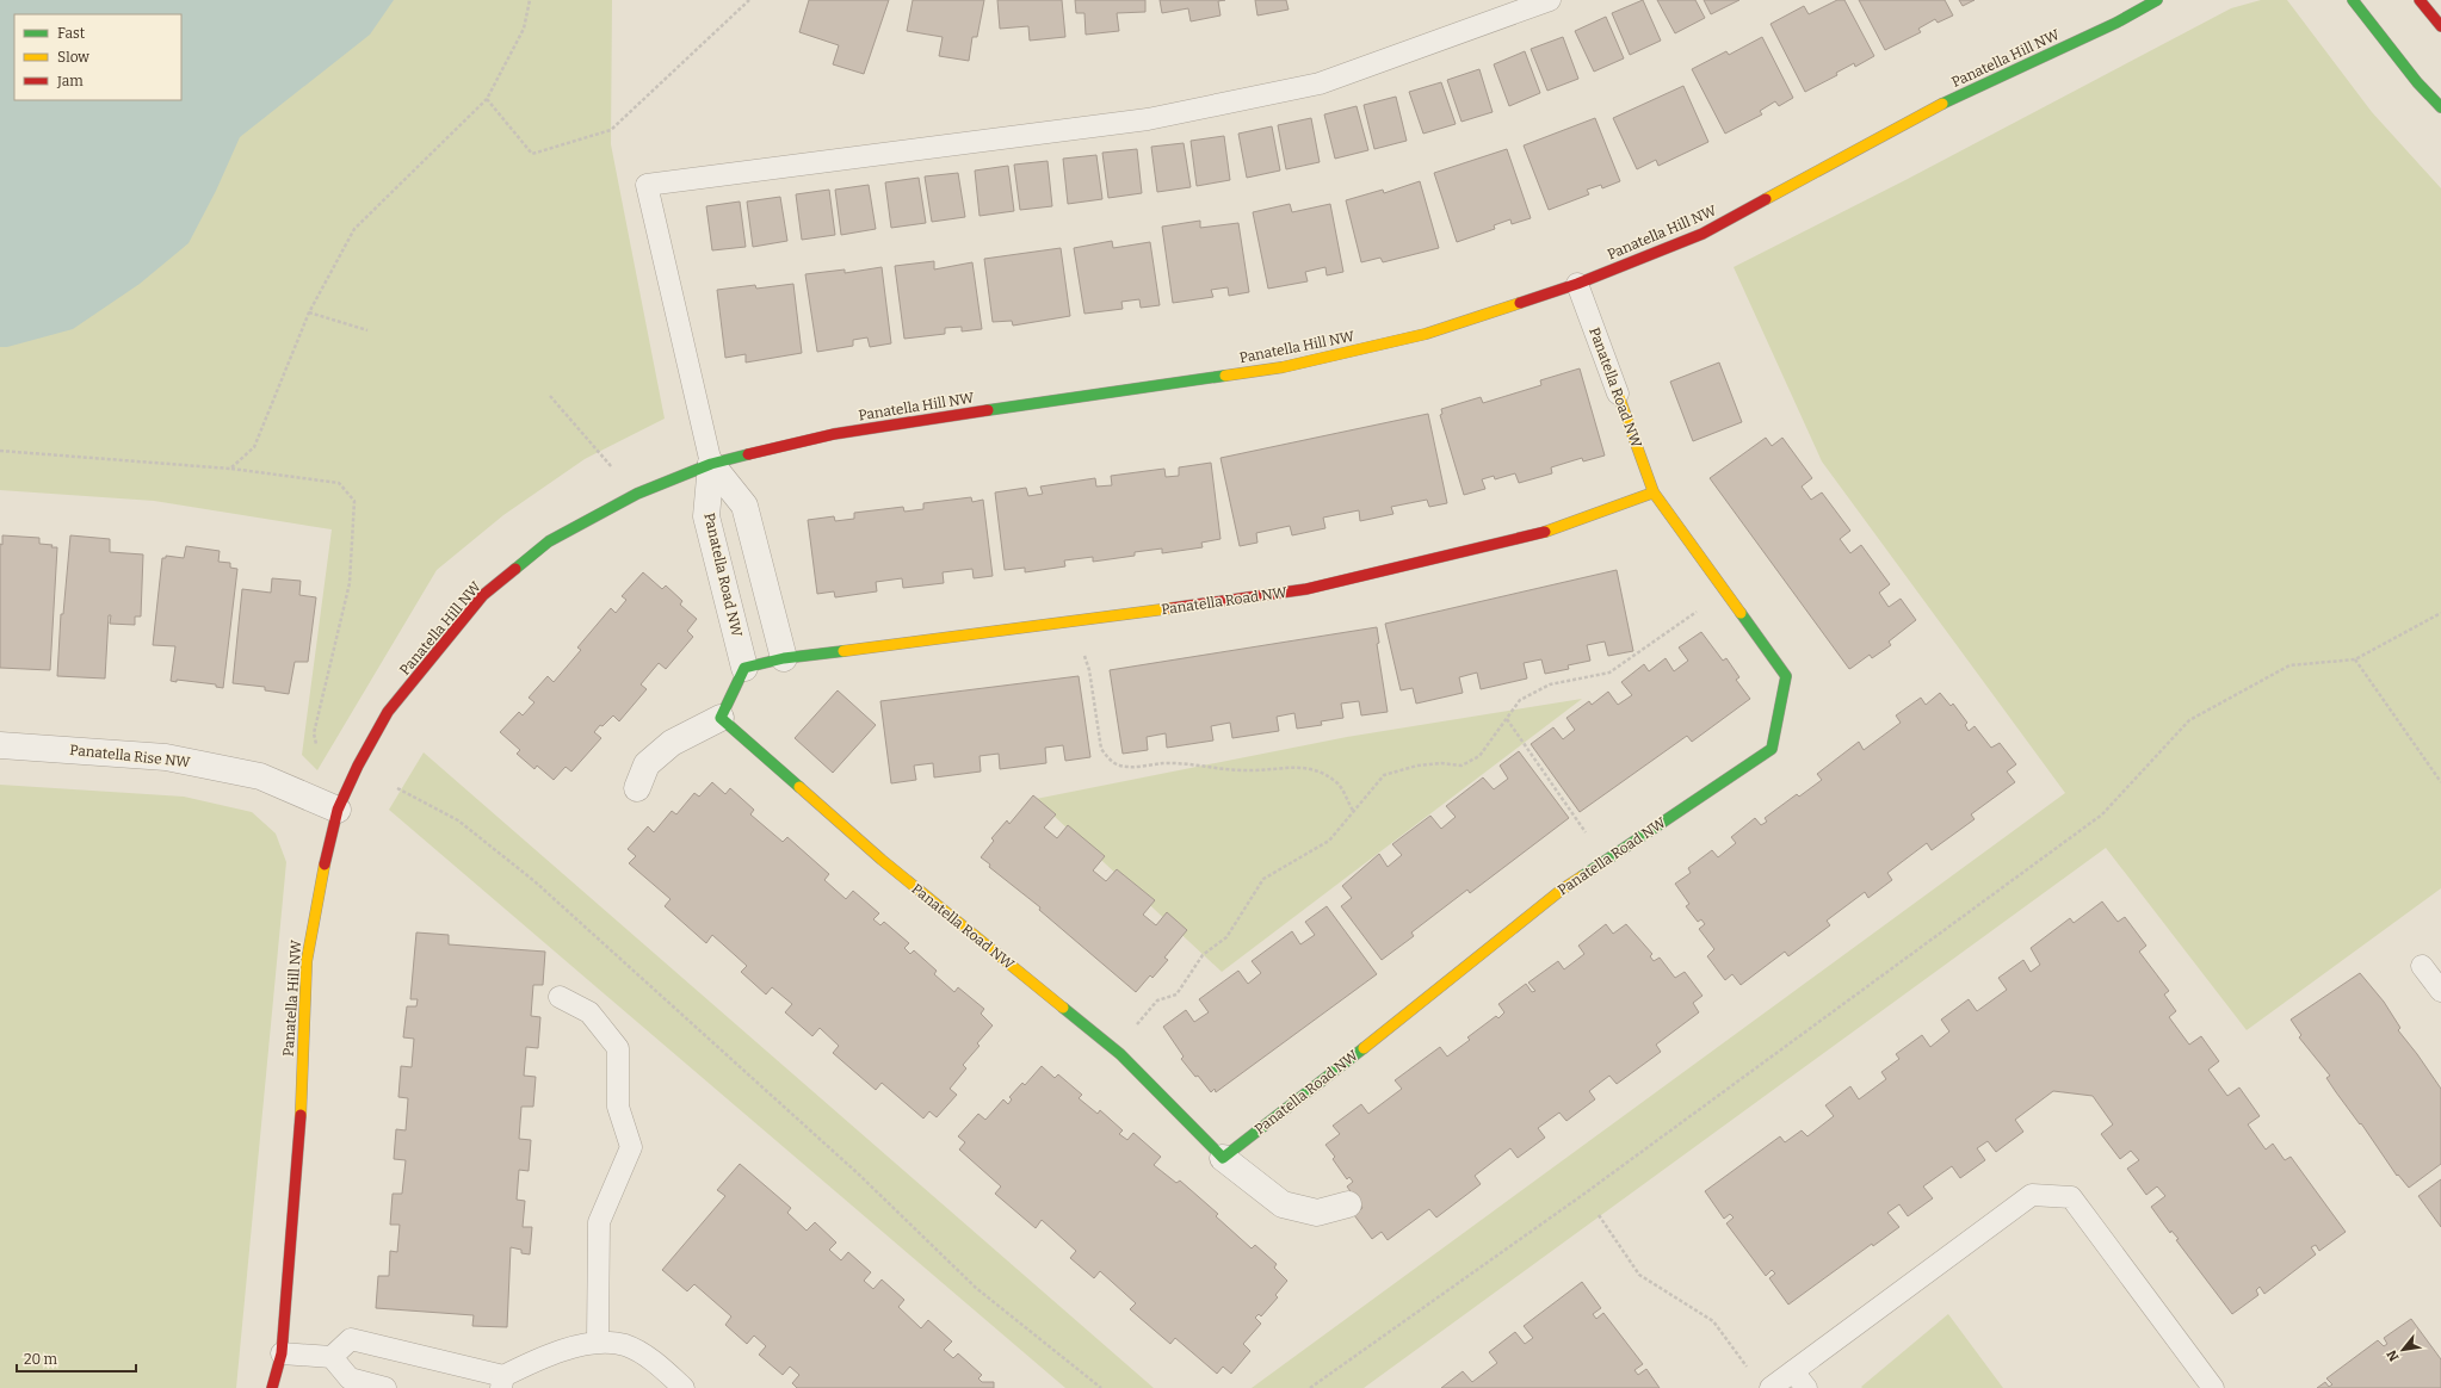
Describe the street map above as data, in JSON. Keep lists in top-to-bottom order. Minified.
{"streets":{"street":["Panatella Hill NW","Panatella Road NW","Panatella Rise NW"]},"crossings":[["Panatella Hill NW","Panatella Road NW"],["Panatella Hill NW","Panatella Rise NW"]],"legend":["Fast","Slow","Jam"],"scale_bar":"20 m","north":"bottom left"}
